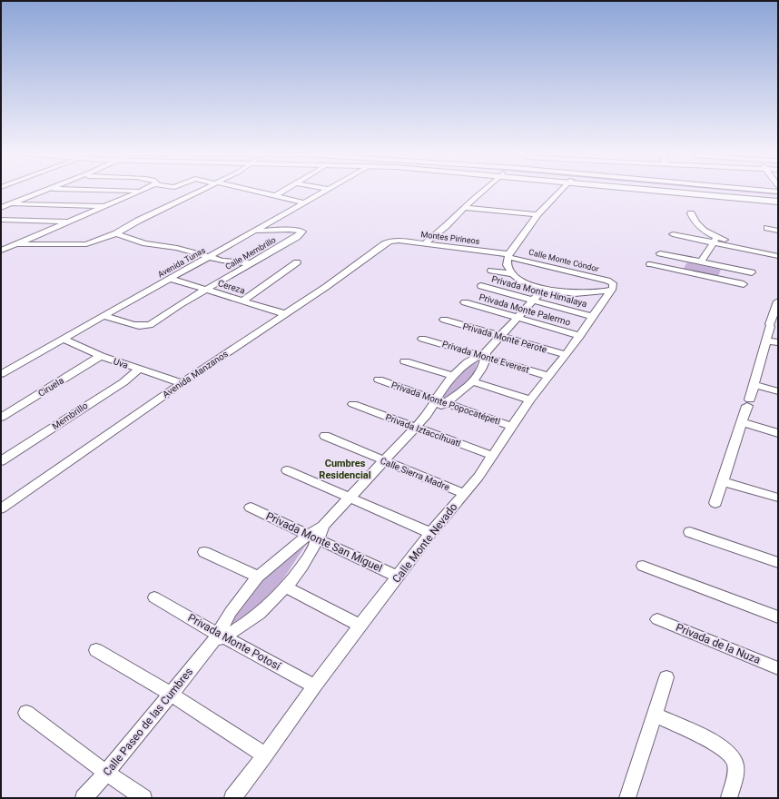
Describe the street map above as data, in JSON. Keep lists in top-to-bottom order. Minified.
{"streets":{"street":["Montes Pirineos","Calle Membrillo","Calle Monte Cóndor","Avenida Tunas","Cereza","Privada Monte Himalaya","Privada Monte Palermo","Privada Monte Perote","Privada Monte Everest","Uva","Avenida Manzanos","Ciruela","Privada Monte Popocatépetl","Membrillo","Privada Iztaccíhuatl","Calle Sierra Madre","Privada Monte San Miguel","Calle Monte Nevado","Privada Monte Potosí","Privada de la Nuza","Calle Paseo de las Cumbres"]},"crossings":[["Montes Pirineos","Calle Monte Cóndor"],["Montes Pirineos","Avenida Manzanos"],["Calle Membrillo","Avenida Tunas"],["Calle Membrillo","Cereza"],["Calle Monte Cóndor","Calle Monte Nevado"],["Avenida Tunas","Cereza"],["Avenida Tunas","Uva"],["Cereza","Avenida Manzanos"],["Privada Monte Himalaya","Calle Monte Nevado"],["Privada Monte Himalaya","Calle Paseo de las Cumbres"],["Privada Monte Palermo","Calle Monte Nevado"],["Privada Monte Palermo","Calle Paseo de las Cumbres"],["Privada Monte Perote","Calle Monte Nevado"],["Privada Monte Perote","Calle Paseo de las Cumbres"],["Privada Monte Everest","Calle Monte Nevado"],["Privada Monte Everest","Calle Paseo de las Cumbres"],["Uva","Avenida Manzanos"],["Uva","Ciruela"],["Uva","Membrillo"],["Privada Monte Popocatépetl","Calle Monte Nevado"],["Privada Monte Popocatépetl","Calle Paseo de las Cumbres"],["Privada Iztaccíhuatl","Calle Monte Nevado"],["Privada Iztaccíhuatl","Calle Paseo de las Cumbres"],["Calle Sierra Madre","Calle Monte Nevado"],["Calle Sierra Madre","Calle Paseo de las Cumbres"],["Privada Monte San Miguel","Calle Monte Nevado"],["Privada Monte San Miguel","Calle Paseo de las Cumbres"],["Calle Monte Nevado","Privada Monte Potosí"],["Privada Monte Potosí","Calle Paseo de las Cumbres"]],"districts":["Cumbres Residencial"]}
